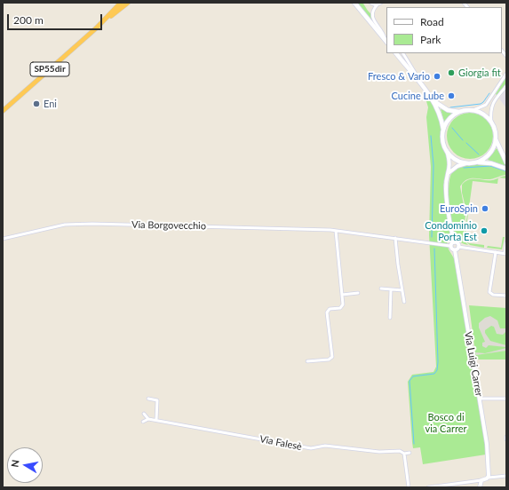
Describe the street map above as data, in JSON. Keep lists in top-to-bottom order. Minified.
{"streets":{"highway":["SP55dir"],"street":["Via Borgovecchio","Via Luigi Carrer","Via Falesè"]},"crossings":[["Via Borgovecchio","Via Luigi Carrer"]],"parks":["Bosco di via Carrer"],"places":["Giorgia fit","Fresco & Vario","Cucine Lube","Eni","EuroSpin","Condominio Porta Est"],"legend":["Road","Park"],"scale_bar":"200 m","north":"left"}
